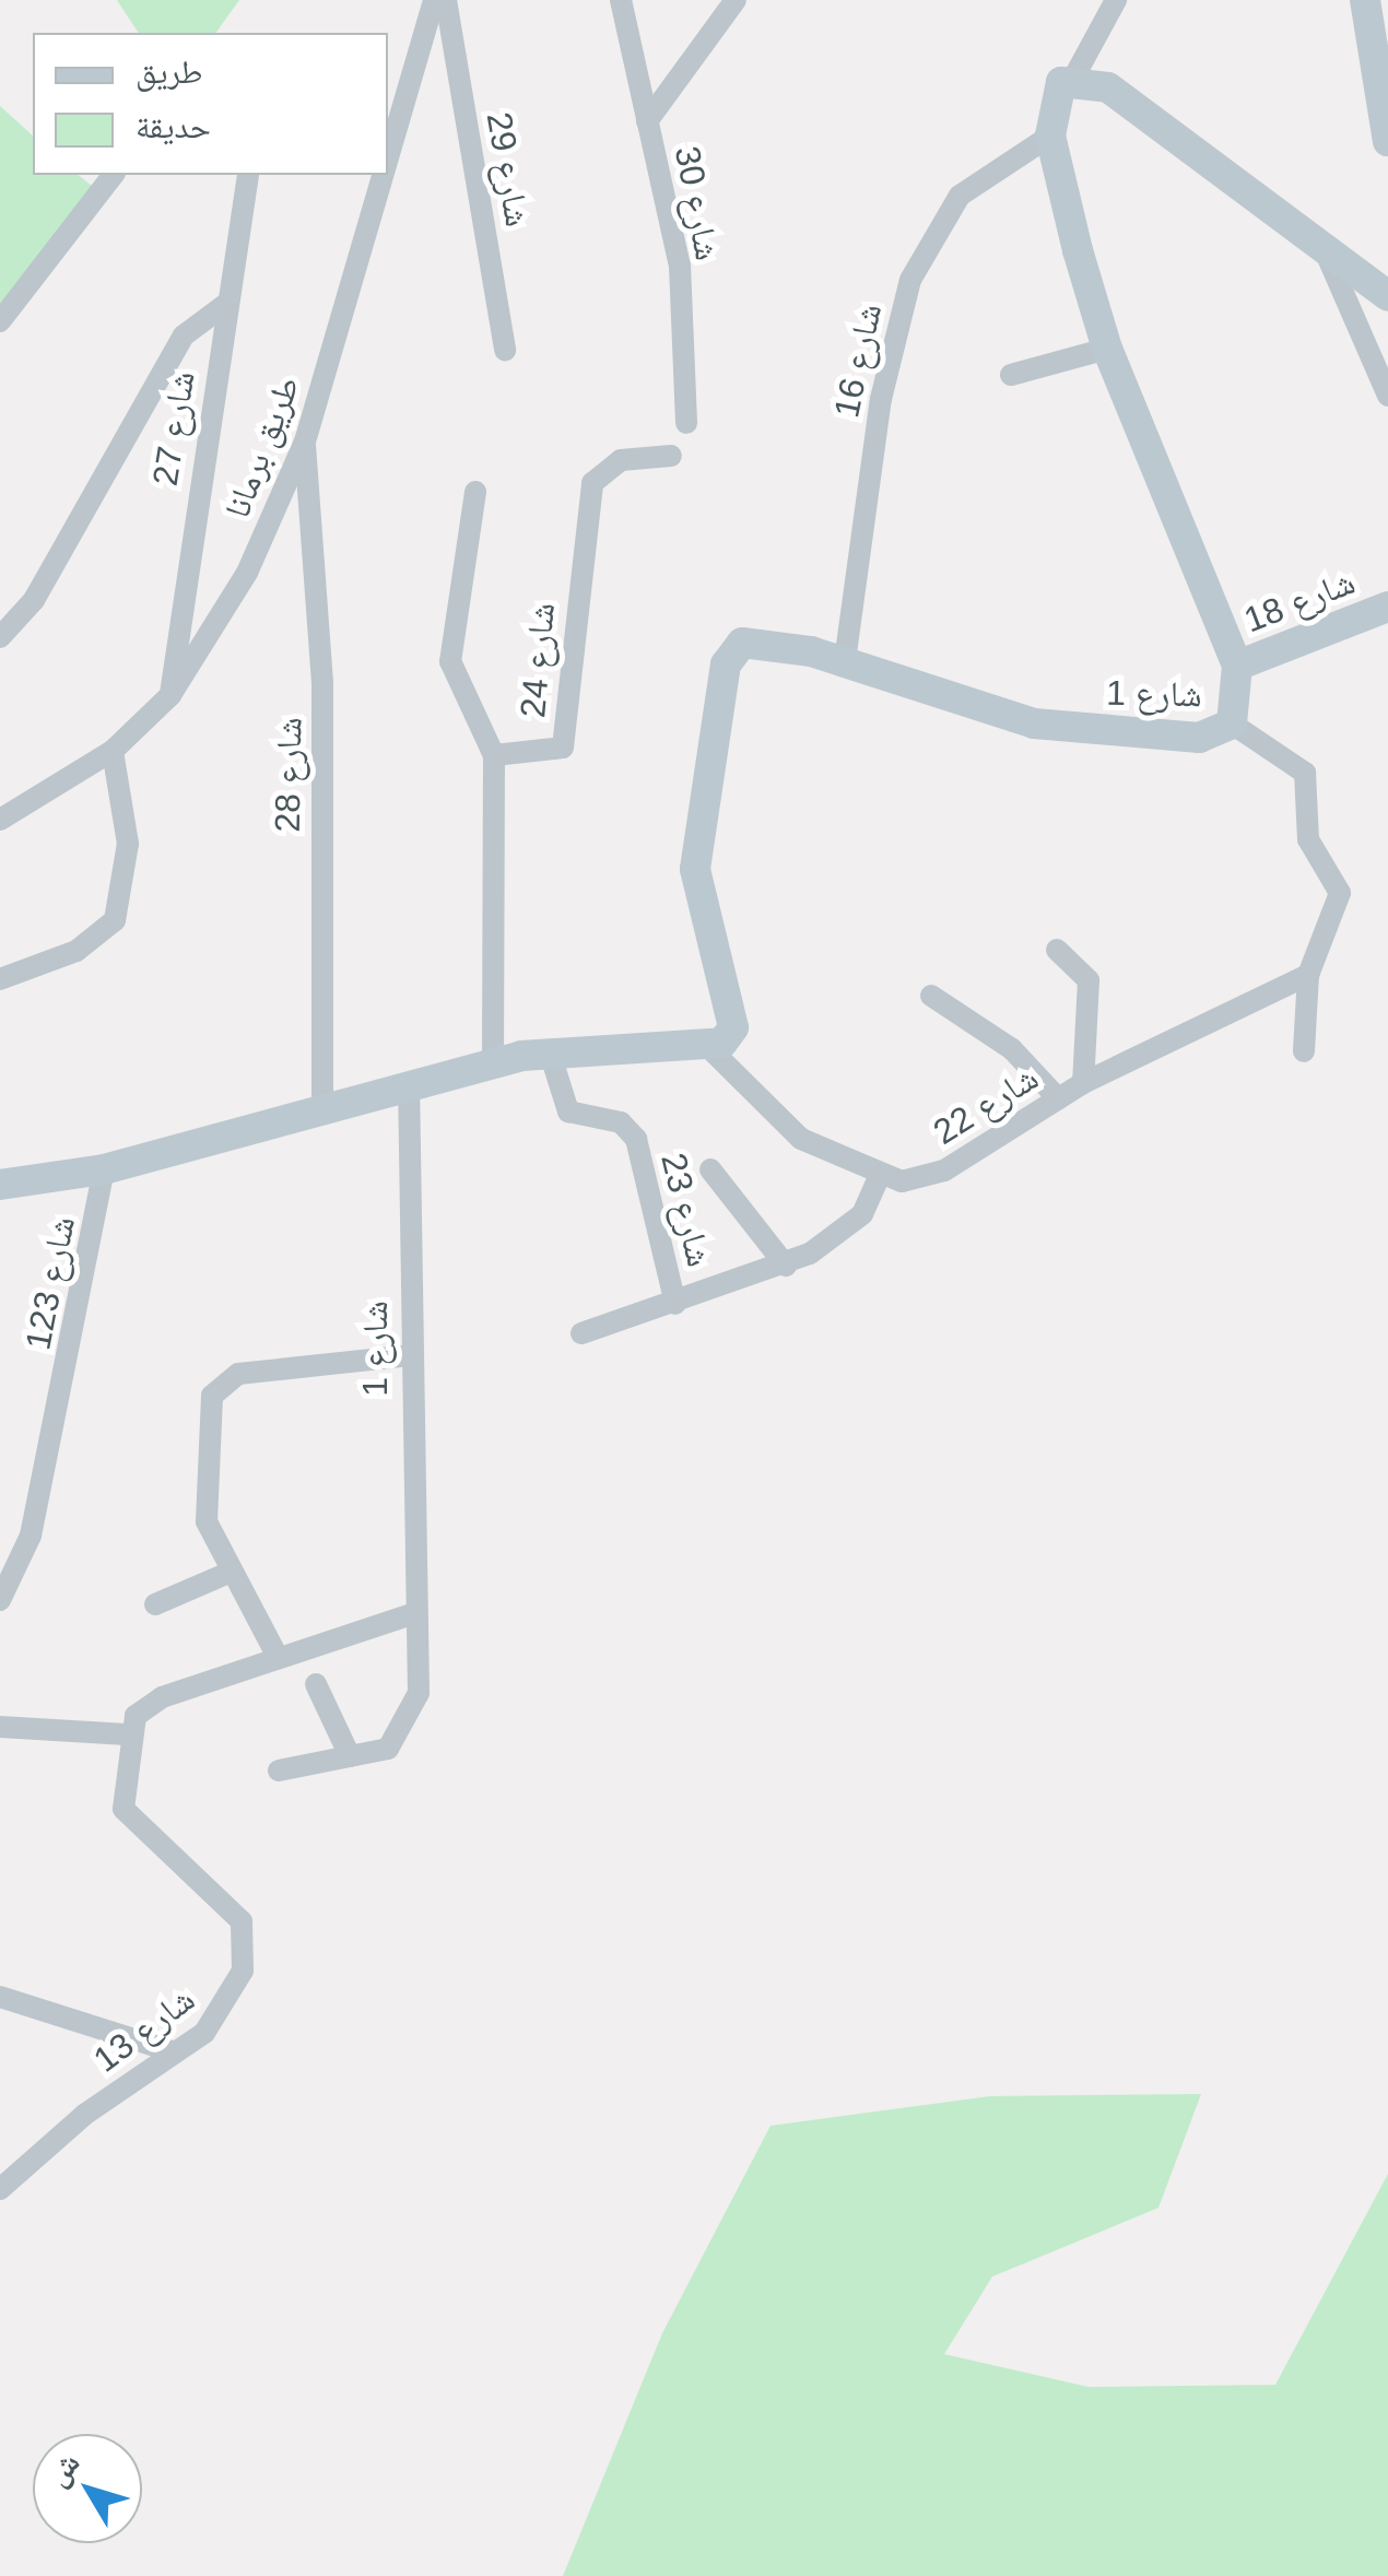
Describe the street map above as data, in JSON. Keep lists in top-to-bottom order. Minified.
{"streets":{"street":["شارع 29","شارع 30","شارع 16","شارع 27","طريق برمانا","شارع 18","شارع 24","شارع 1","شارع 28","شارع 22","شارع 23","شارع 123","شارع 13"]},"crossings":[["شارع 16","شارع 1"],["شارع 27","طريق برمانا"],["طريق برمانا","شارع 28"],["شارع 18","شارع 1"]],"legend":["طريق","حديقة"],"north":"top left"}
